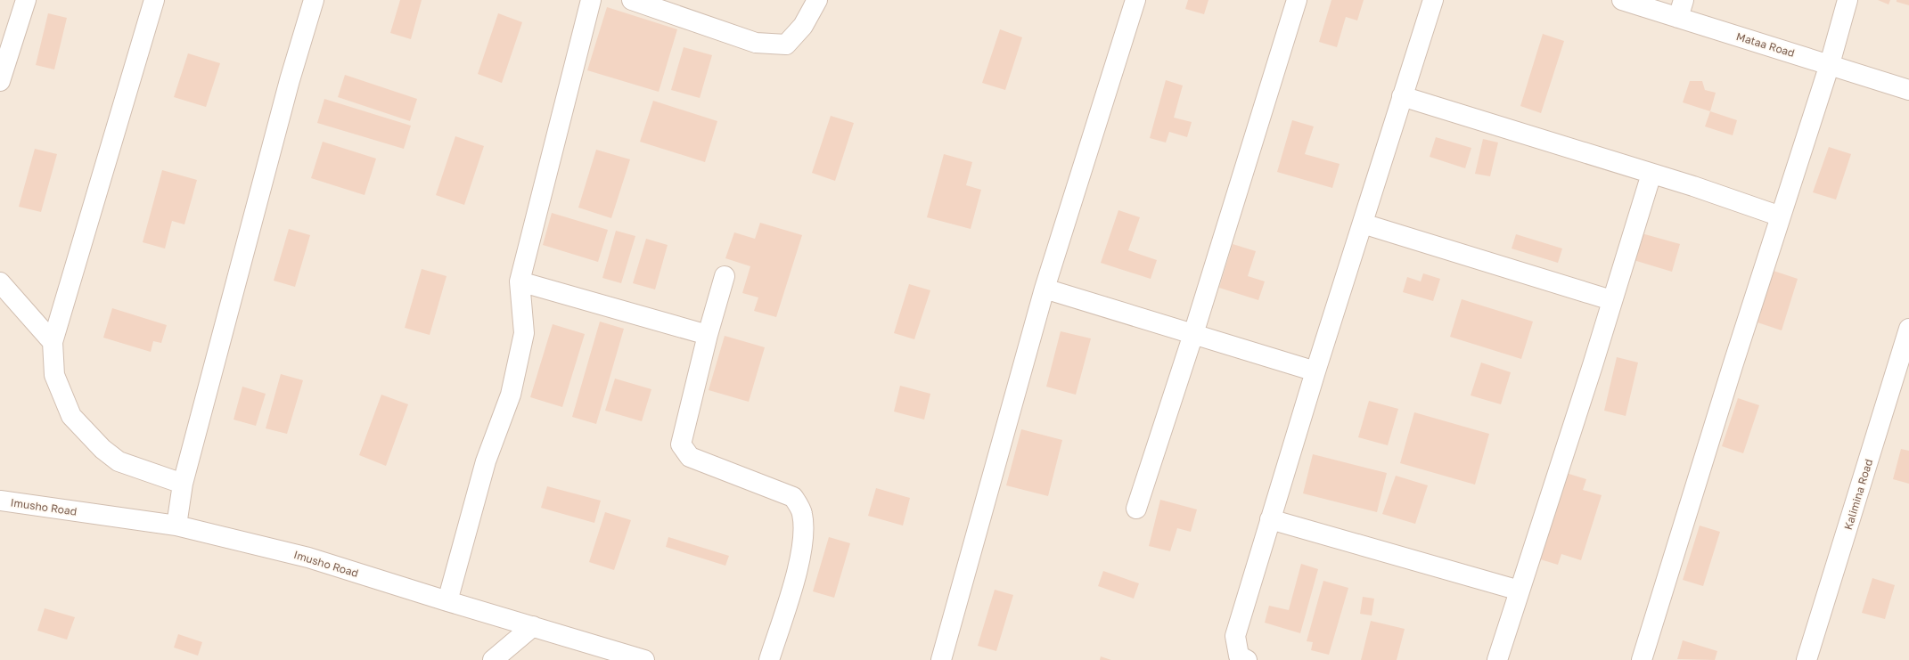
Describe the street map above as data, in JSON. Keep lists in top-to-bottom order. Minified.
{"streets":{"street":["Mataa Road","Kalimina Road","Imusho Road"]}}
